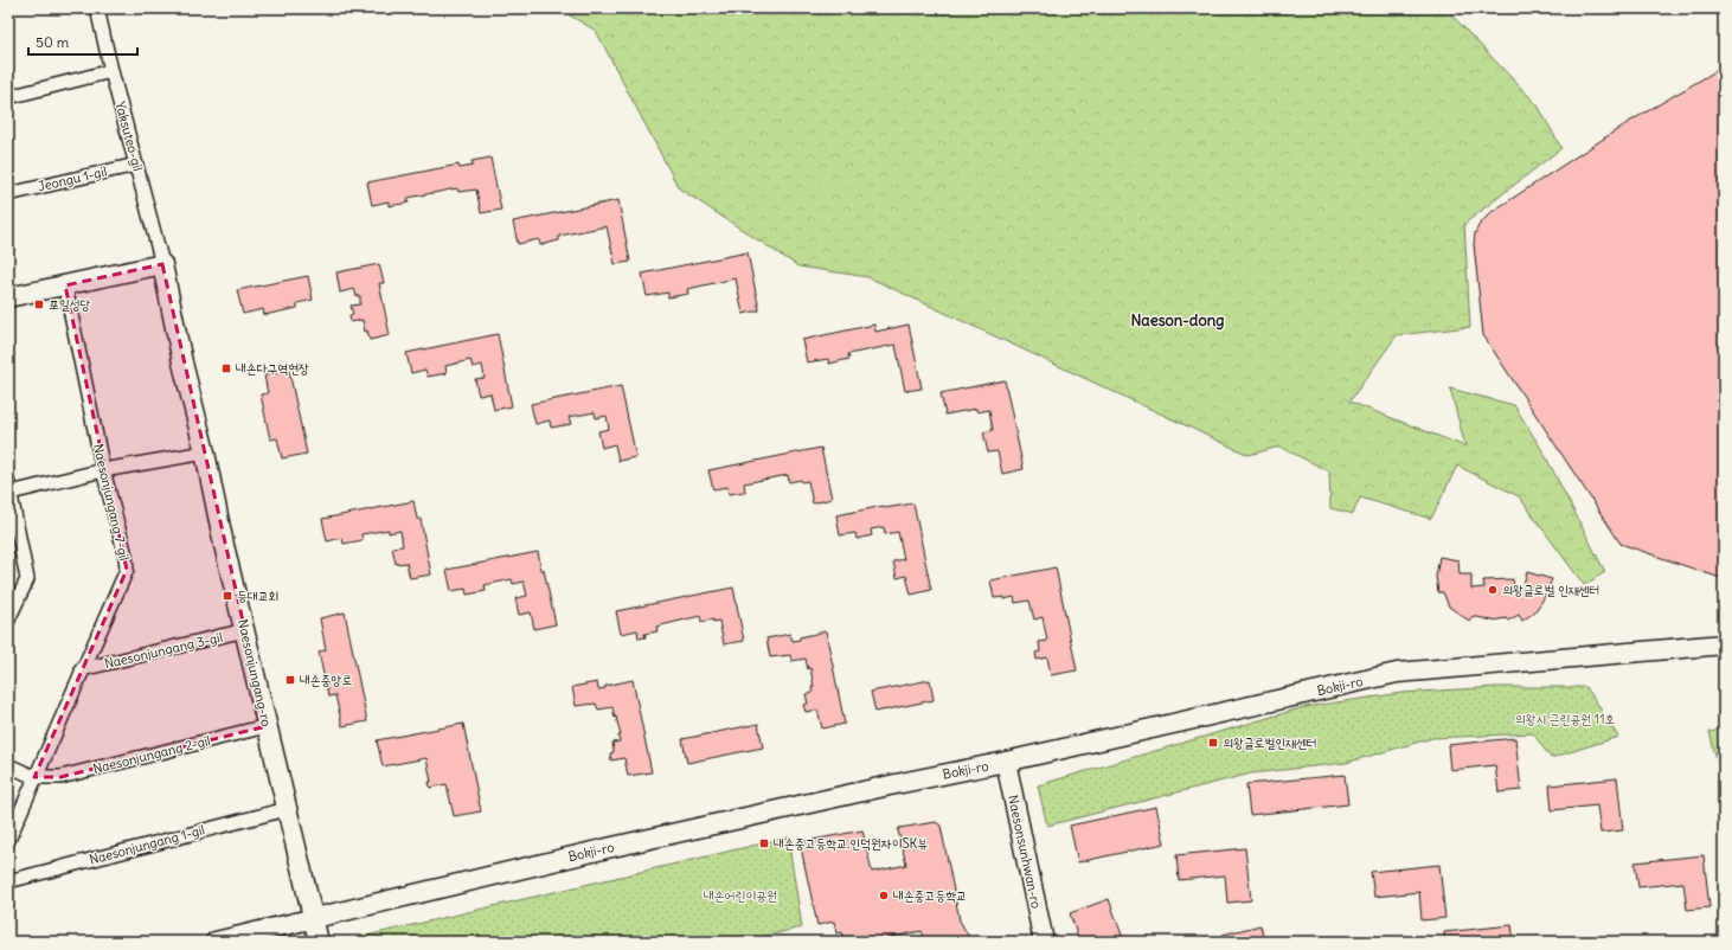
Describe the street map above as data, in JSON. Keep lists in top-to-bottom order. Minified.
{"streets":{"street":["Yaksuteo-gil","Jeongu 1-gil","Naesonjungang 7-gil","Naesonjungang 3-gil","Naesonjungang-ro","Bokji-ro","Naesonjungang 2-gil","Naesonjungang 1-gil","Naesonsunhwan-ro"]},"crossings":[["Yaksuteo-gil","Jeongu 1-gil"],["Yaksuteo-gil","Naesonjungang-ro"],["Naesonjungang 7-gil","Naesonjungang 3-gil"],["Naesonjungang 7-gil","Naesonjungang 2-gil"],["Naesonjungang 3-gil","Naesonjungang-ro"],["Naesonjungang-ro","Bokji-ro"],["Naesonjungang-ro","Naesonjungang 2-gil"],["Naesonjungang-ro","Naesonjungang 1-gil"],["Bokji-ro","Naesonsunhwan-ro"]],"districts":["Naeson-dong"],"parks":["의왕시 근린공원 11호","내손어린이공원"],"places":{"transit":["포일성당","내손다구역현장","등대교회","내손중앙로","의왕글로벌인재센터","내손중고등학교.인덕원자이SK뷰"],"other":["의왕글로벌 인재센터","내손중고등학교"]},"scale_bar":"50 m"}
